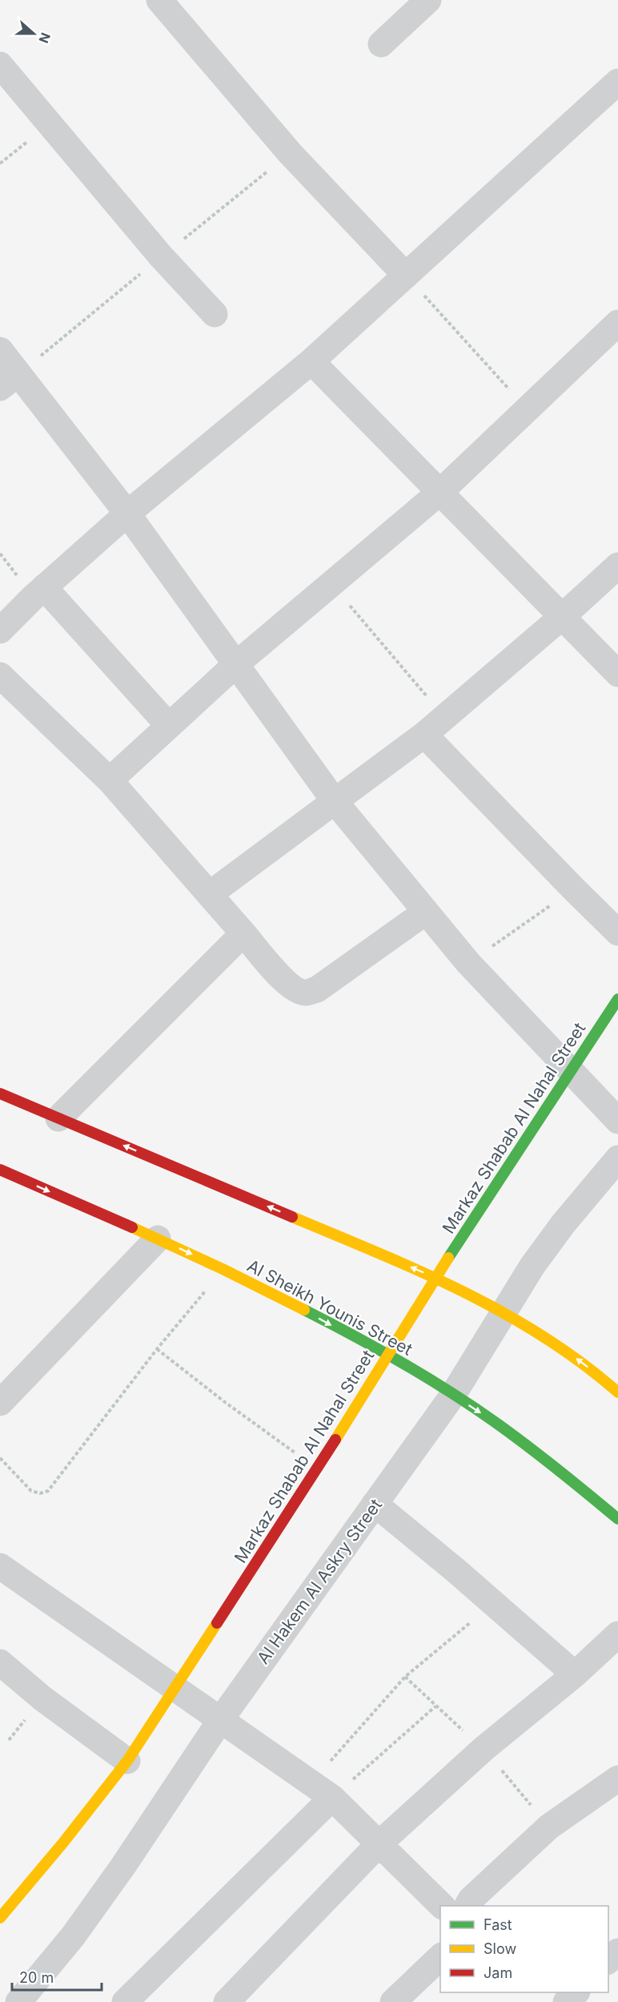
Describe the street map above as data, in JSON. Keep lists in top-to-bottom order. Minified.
{"streets":{"street":["Markaz Shabab Al Nahal Street","Al Sheikh Younis Street","Al Hakem Al Askry Street"]},"crossings":[["Markaz Shabab Al Nahal Street","Al Sheikh Younis Street"],["Al Sheikh Younis Street","Al Hakem Al Askry Street"]],"legend":["Fast","Slow","Jam"],"scale_bar":"20 m","north":"right"}
